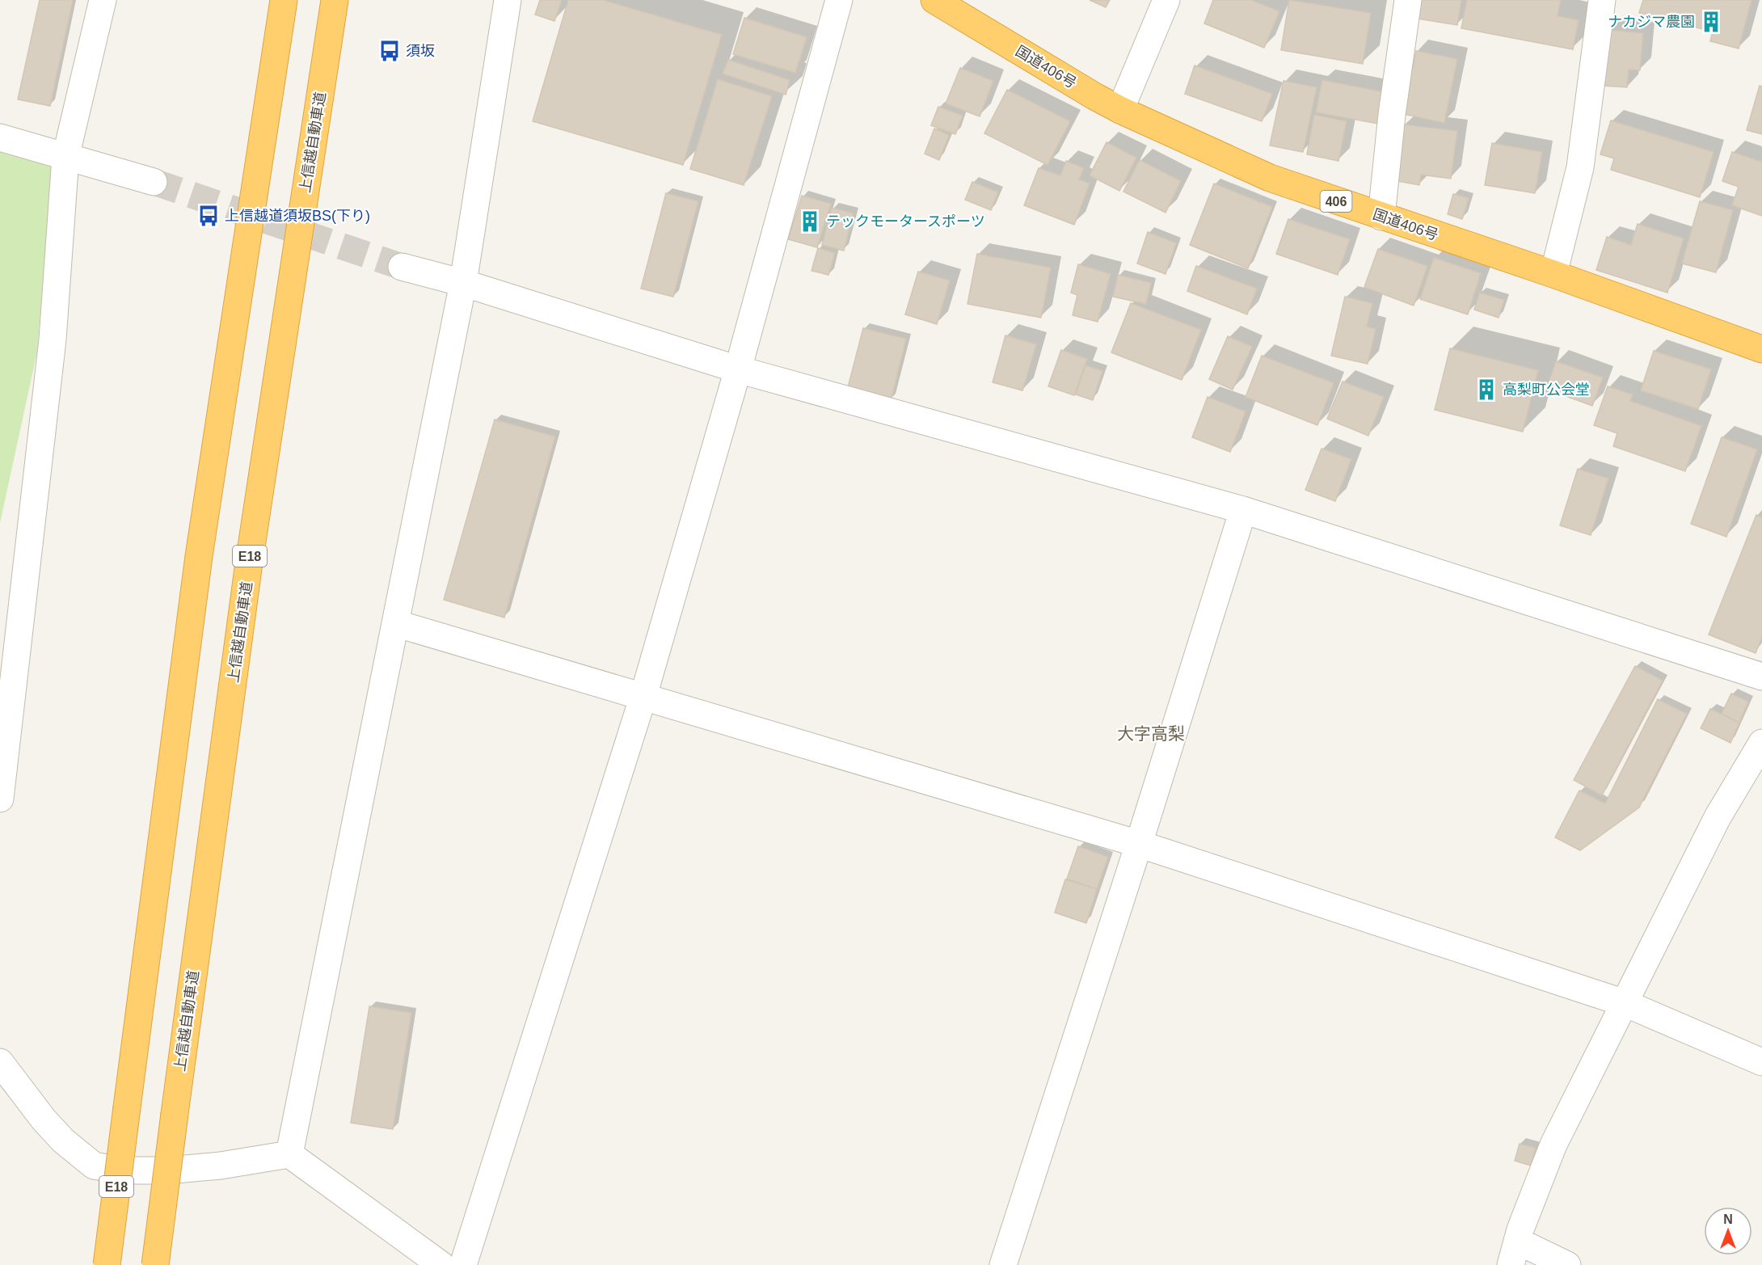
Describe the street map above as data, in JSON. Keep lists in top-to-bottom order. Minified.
{"streets":{"highway":["国道406号","上信越自動車道","406","E18"]},"districts":["大字高梨"],"places":{"building":["ナカジマ農園","テックモータースポーツ","高梨町公会堂"],"bus stop":["須坂","上信越道須坂BS(下り)"]},"north":"top"}
